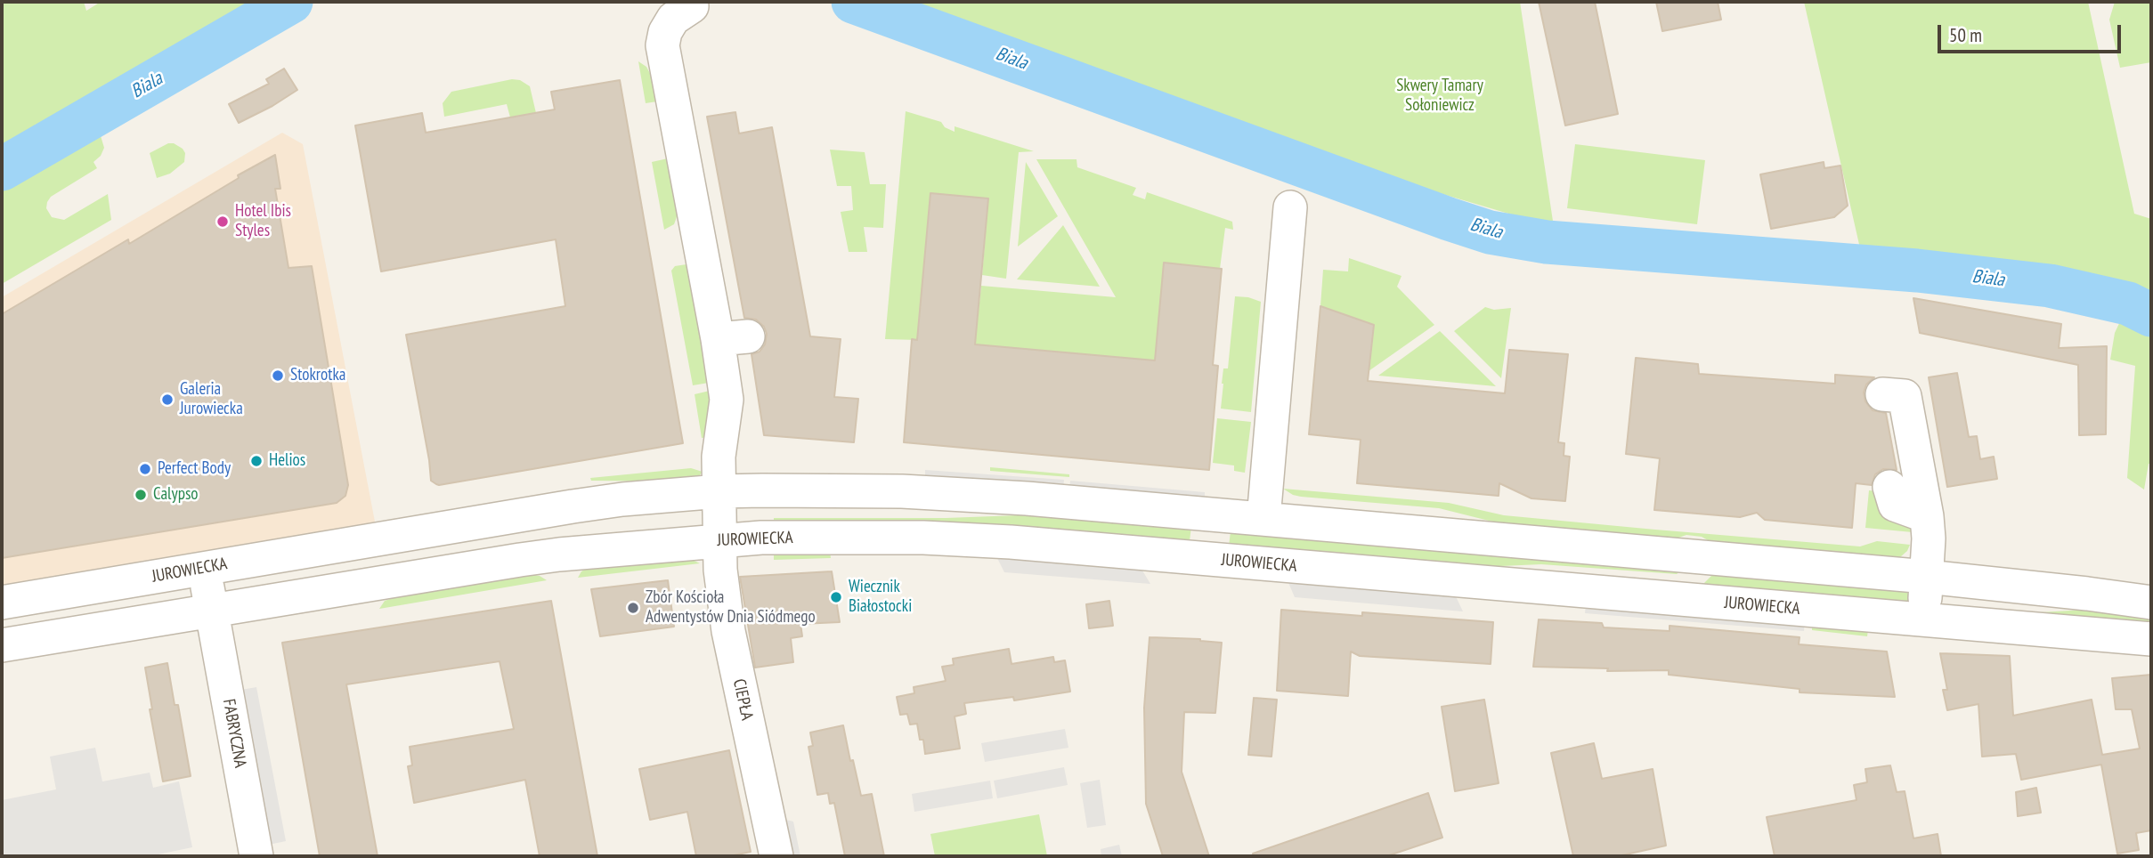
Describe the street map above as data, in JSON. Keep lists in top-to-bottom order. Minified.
{"streets":{"street":["JUROWIECKA","CIEPŁA","FABRYCZNA"]},"crossings":[["JUROWIECKA","CIEPŁA"],["JUROWIECKA","FABRYCZNA"]],"water":["Biala"],"parks":["Skwery Tamary Sołoniewicz"],"places":["Hotel Ibis Styles","Stokrotka","Galeria Jurowiecka","Helios","Perfect Body","Calypso","Wiecznik Białostocki","Zbór Kościoła Adwentystów Dnia Siódmego"],"scale_bar":"50 m"}
